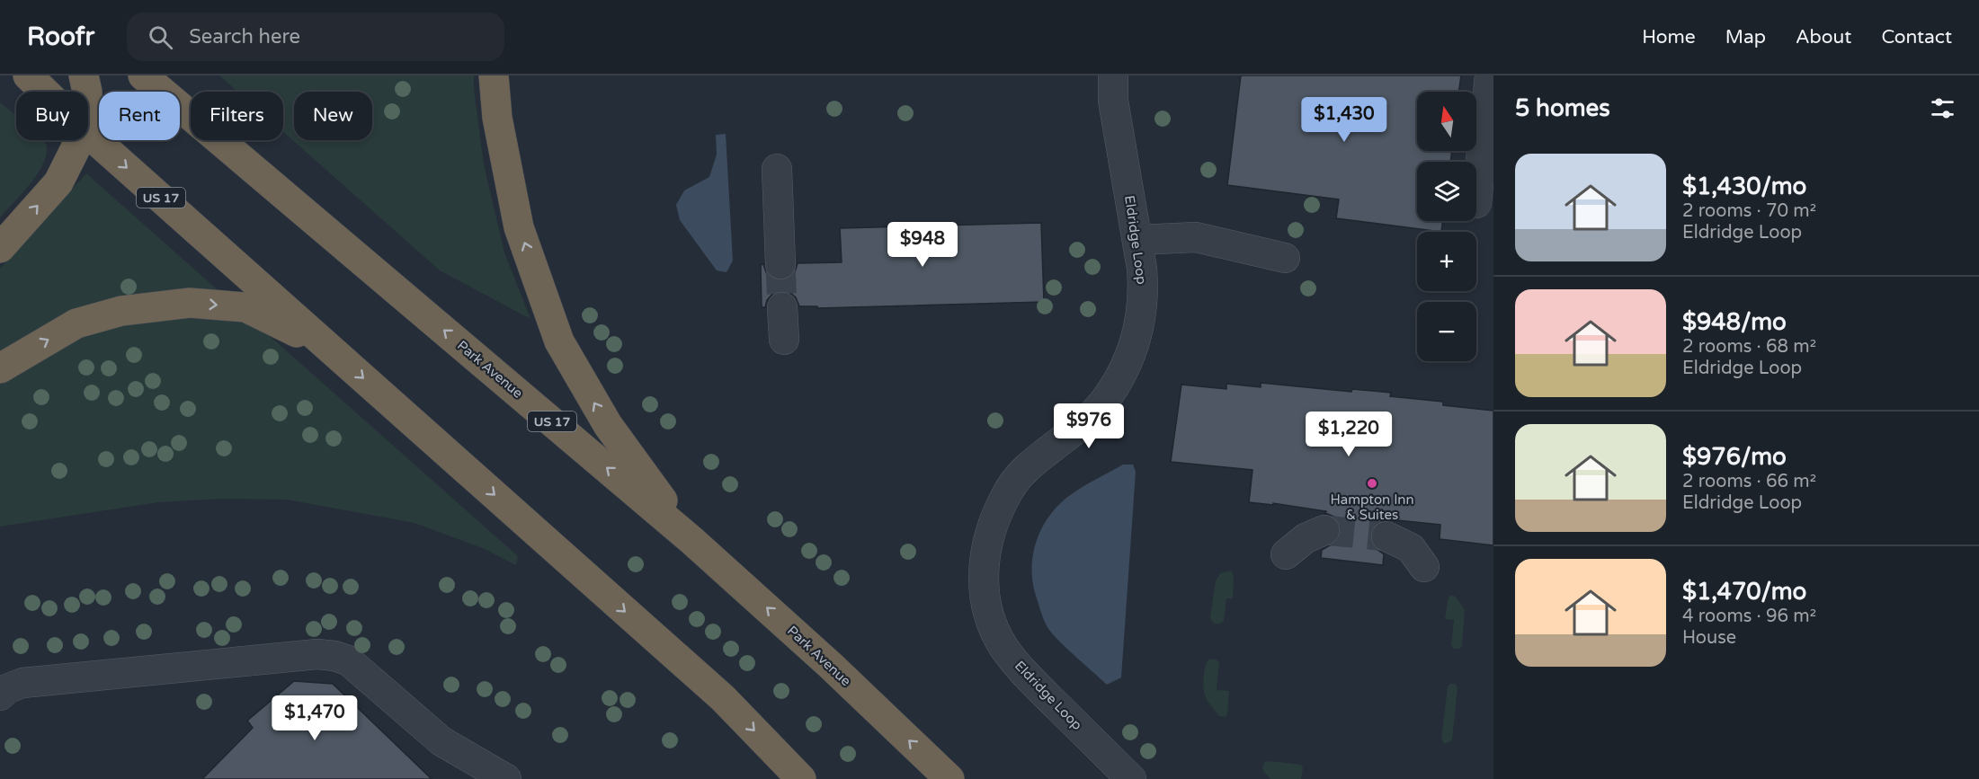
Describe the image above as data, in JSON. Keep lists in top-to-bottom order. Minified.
{"streets":{"highway":["US 17","Park Avenue"],"street":["Eldridge Loop"]},"places":["Hampton Inn & Suites"],"north":"top","page":{"header":"Roofr","search":"Search here","nav":["Home","Map","About","Contact"],"heading":"5 homes","map_buttons":["+","−"],"chip":["Buy","Rent","Filters","New"],"price":["$1,430","$948","$976","$1,220","$1,470"],"list":[{"name":"$1,430/mo","note":"2 rooms · 70 m² · Eldridge Loop"},{"name":"$948/mo","note":"2 rooms · 68 m² · Eldridge Loop"},{"name":"$976/mo","note":"2 rooms · 66 m² · Eldridge Loop"},{"name":"$1,470/mo","note":"4 rooms · 96 m² · House"}]}}
